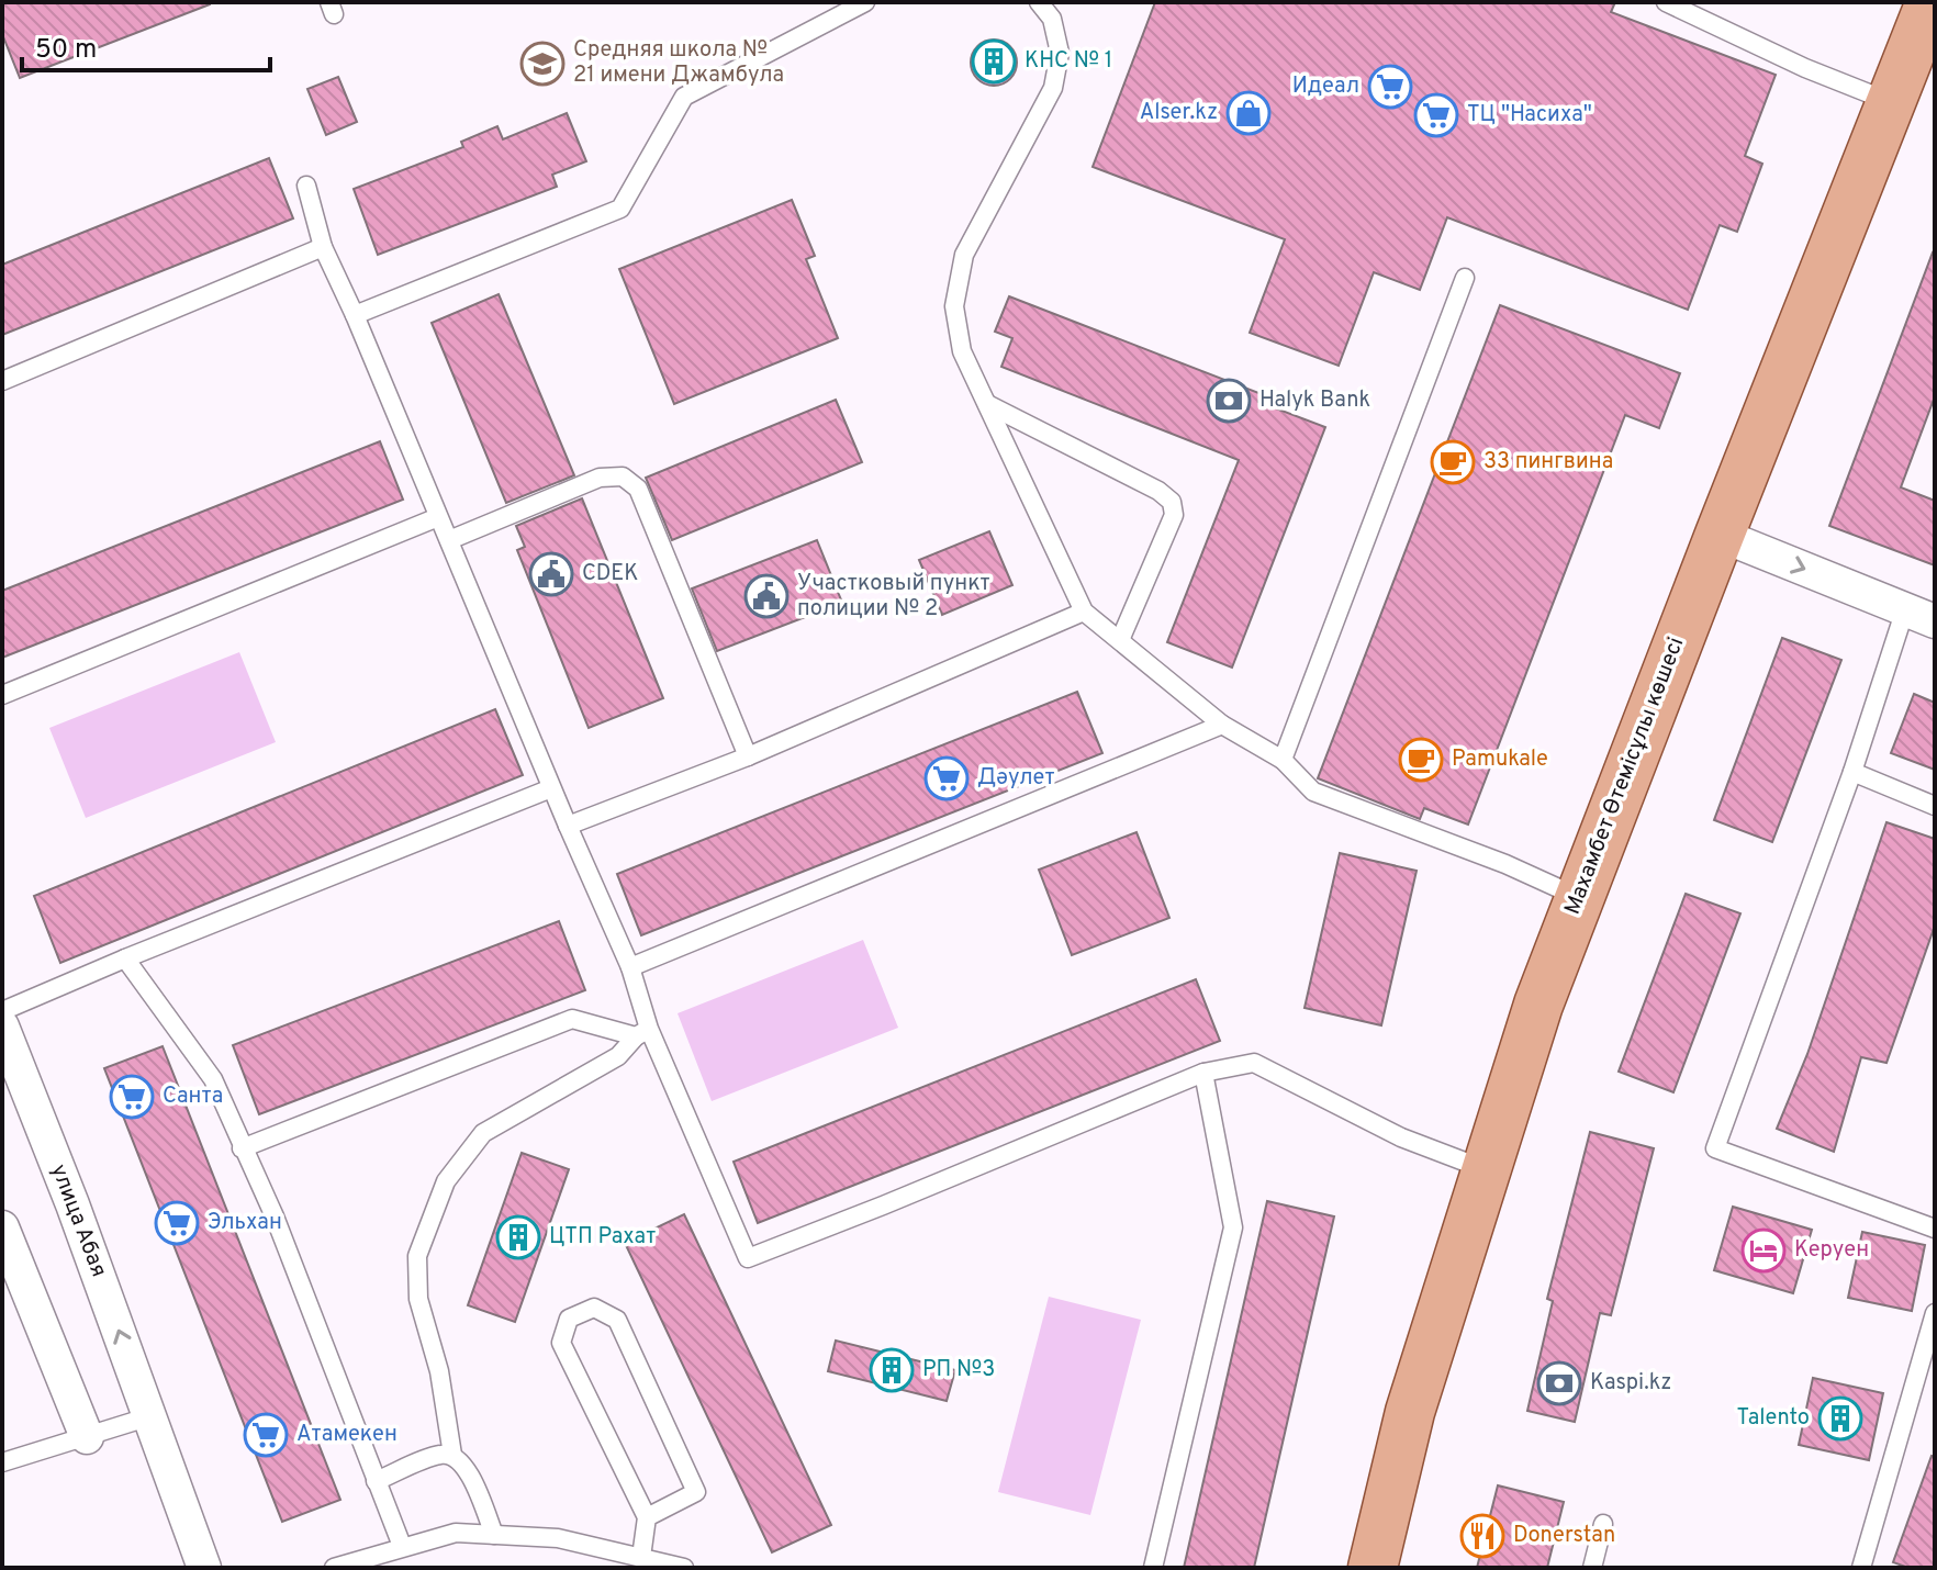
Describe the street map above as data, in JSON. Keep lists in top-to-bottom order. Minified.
{"streets":{"main road":["Махамбет Өтемісұлы көшесі"],"street":["улица Абая"]},"places":{"building":["КНС № 1","ЦТП Рахат","РП №3","Talento"],"school or university":["Средняя школа № 21 имени Джамбула"],"supermarket":["Идеал","ТЦ \"Насиха\"","Дәулет","Санта","Эльхан","Атамекен"],"shop":["Alser.kz"],"bank":["Halyk Bank","Kaspi.kz"],"cafe":["33 пингвина","Pamukale"],"public building":["CDEK","Участковый пункт полиции № 2"],"hotel":["Керуен"],"restaurant":["Donerstan"]},"scale_bar":"50 m"}
